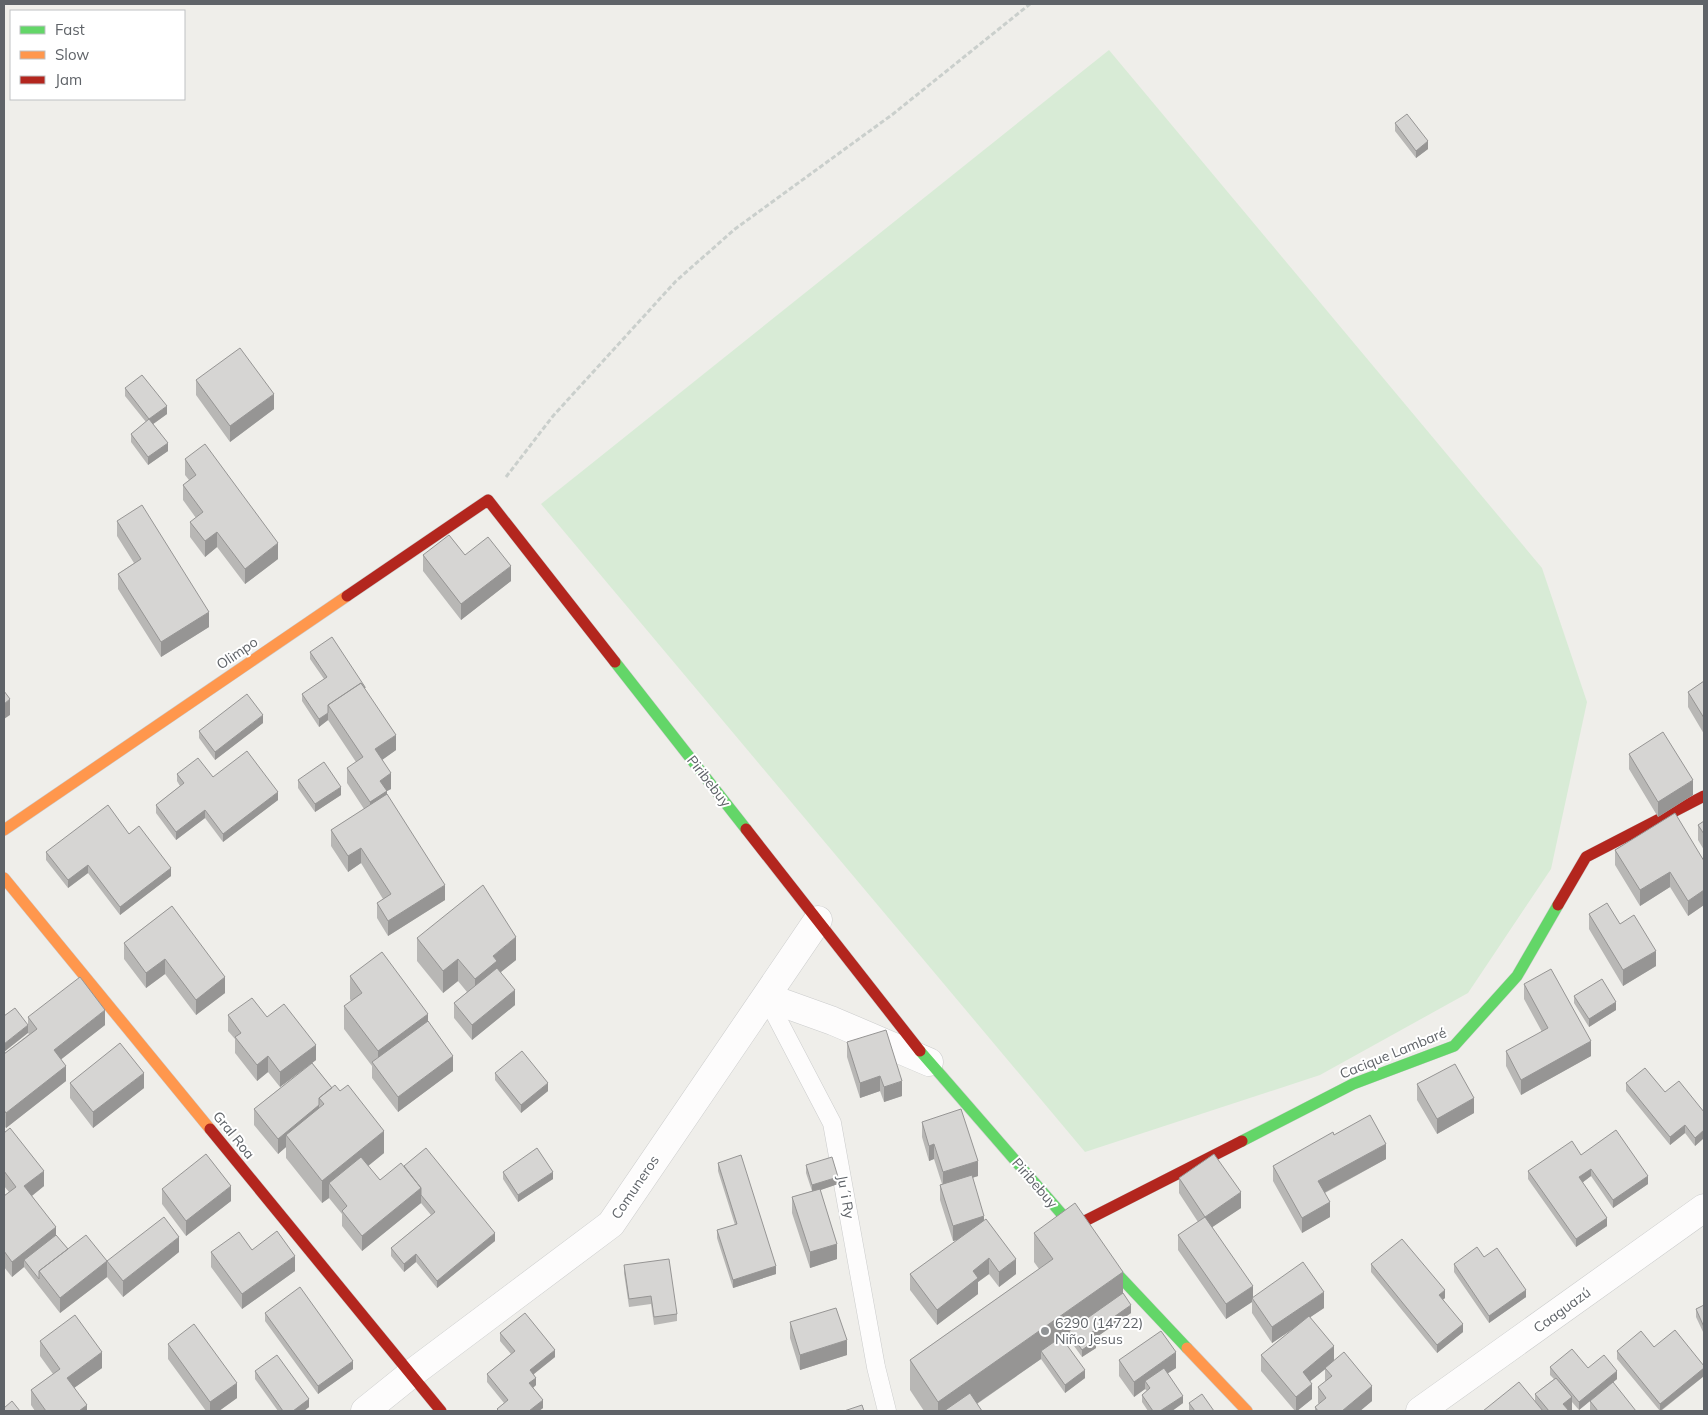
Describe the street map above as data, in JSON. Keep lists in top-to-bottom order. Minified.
{"streets":{"street":["Olimpo","Piribebuy","Cacique Lambaré","Gral Roa","Comuneros","Caaguazú"],"lane":["Ju´i Ry"]},"crossings":[["Olimpo","Piribebuy"],["Piribebuy","Cacique Lambaré"],["Piribebuy","Comuneros"],["Piribebuy","Ju´i Ry"],["Gral Roa","Comuneros"],["Comuneros","Ju´i Ry"]],"places":["6290 (14722) Niño Jesus"],"legend":["Fast","Slow","Jam"]}
